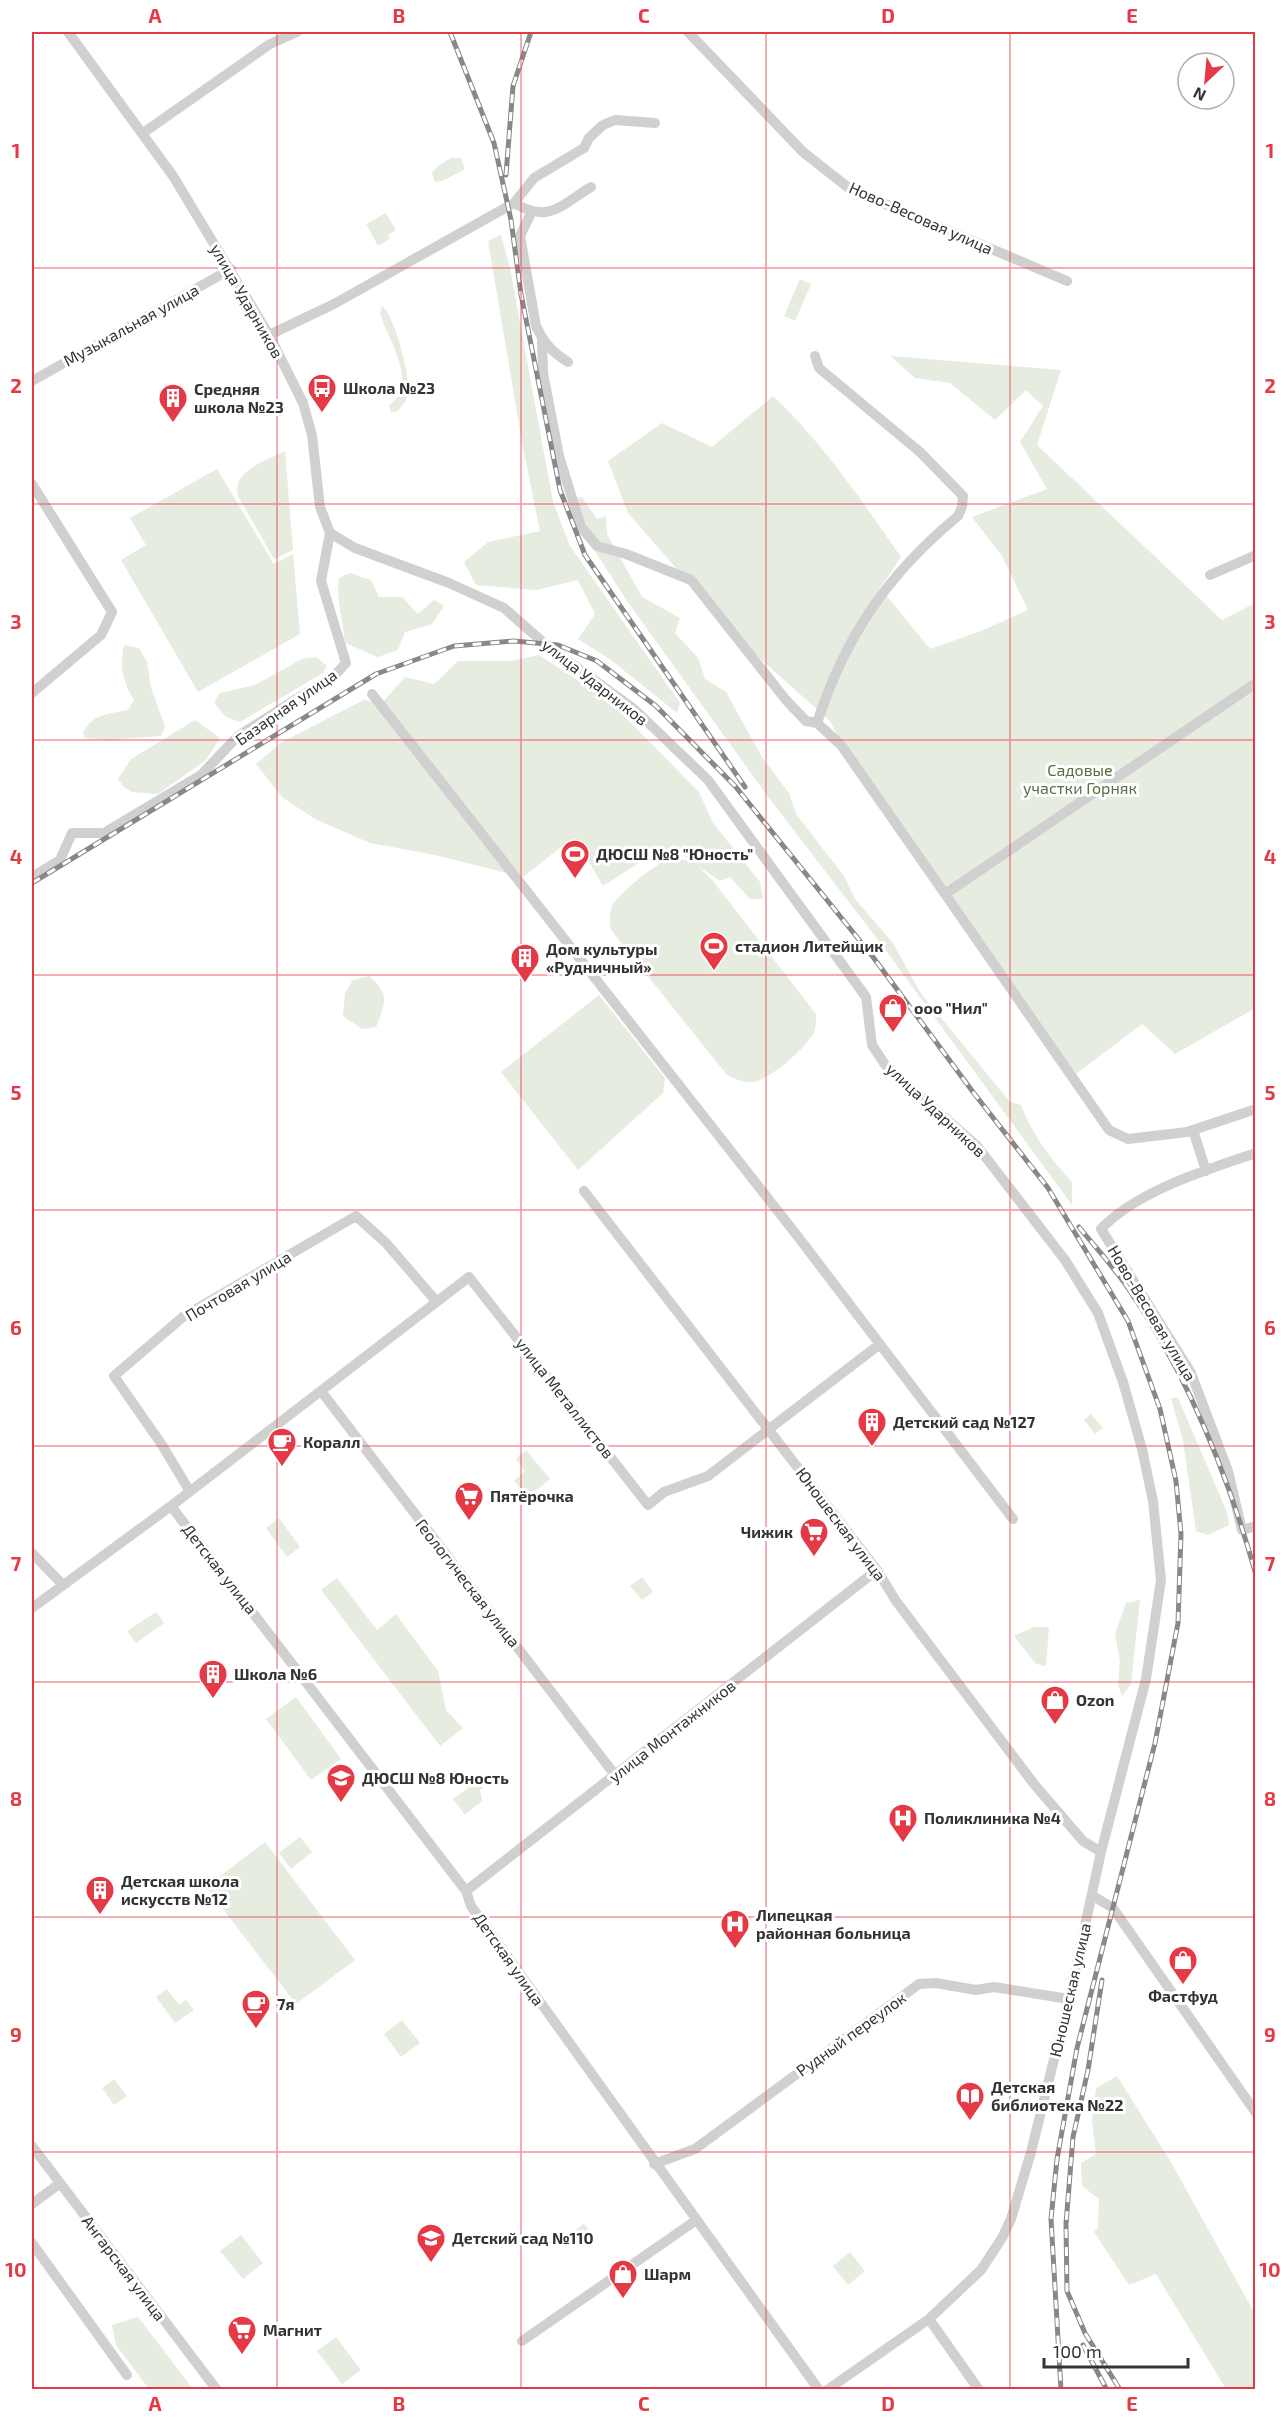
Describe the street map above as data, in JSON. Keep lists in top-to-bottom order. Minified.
{"streets":{"street":["Ново-Весовая улица","улица Ударников","Музыкальная улица","Базарная улица","Почтовая улица","улица Металлистов","Юношеская улица","Детская улица","Геологическая улица","улица Монтажников","Рудный переулок","Ангарская улица"]},"crossings":[["улица Ударников","Музыкальная улица"],["улица Ударников","Базарная улица"],["улица Ударников","Юношеская улица"],["Почтовая улица","улица Металлистов"],["улица Металлистов","Юношеская улица"],["Юношеская улица","улица Монтажников"],["Юношеская улица","Рудный переулок"],["Детская улица","улица Монтажников"],["Детская улица","Рудный переулок"],["Геологическая улица","улица Монтажников"]],"parks":["Садовые участки Горняк"],"places":{"bus stop":["Школа №23"],"building":["Средняя школа №23","Дом культуры «Рудничный»","Детский сад №127","Школа №6","Детская школа искусств №12"],"sports":["ДЮСШ №8 \"Юность\"","стадион Литейщик"],"shop":["ооо \"Нил\"","Ozon","Фастфуд","Шарм"],"cafe":["Коралл","7я"],"supermarket":["Пятёрочка","Чижик","Магнит"],"school or university":["ДЮСШ №8 Юность","Детский сад №110"],"hospital":["Поликлиника №4","Липецкая районная больница"],"library":["Детская библиотека №22"]},"scale_bar":"100 m","north":"bottom left","grid":{"columns":["A","B","C","D","E"],"rows":["1","2","3","4","5","6","7","8","9","10"]}}
